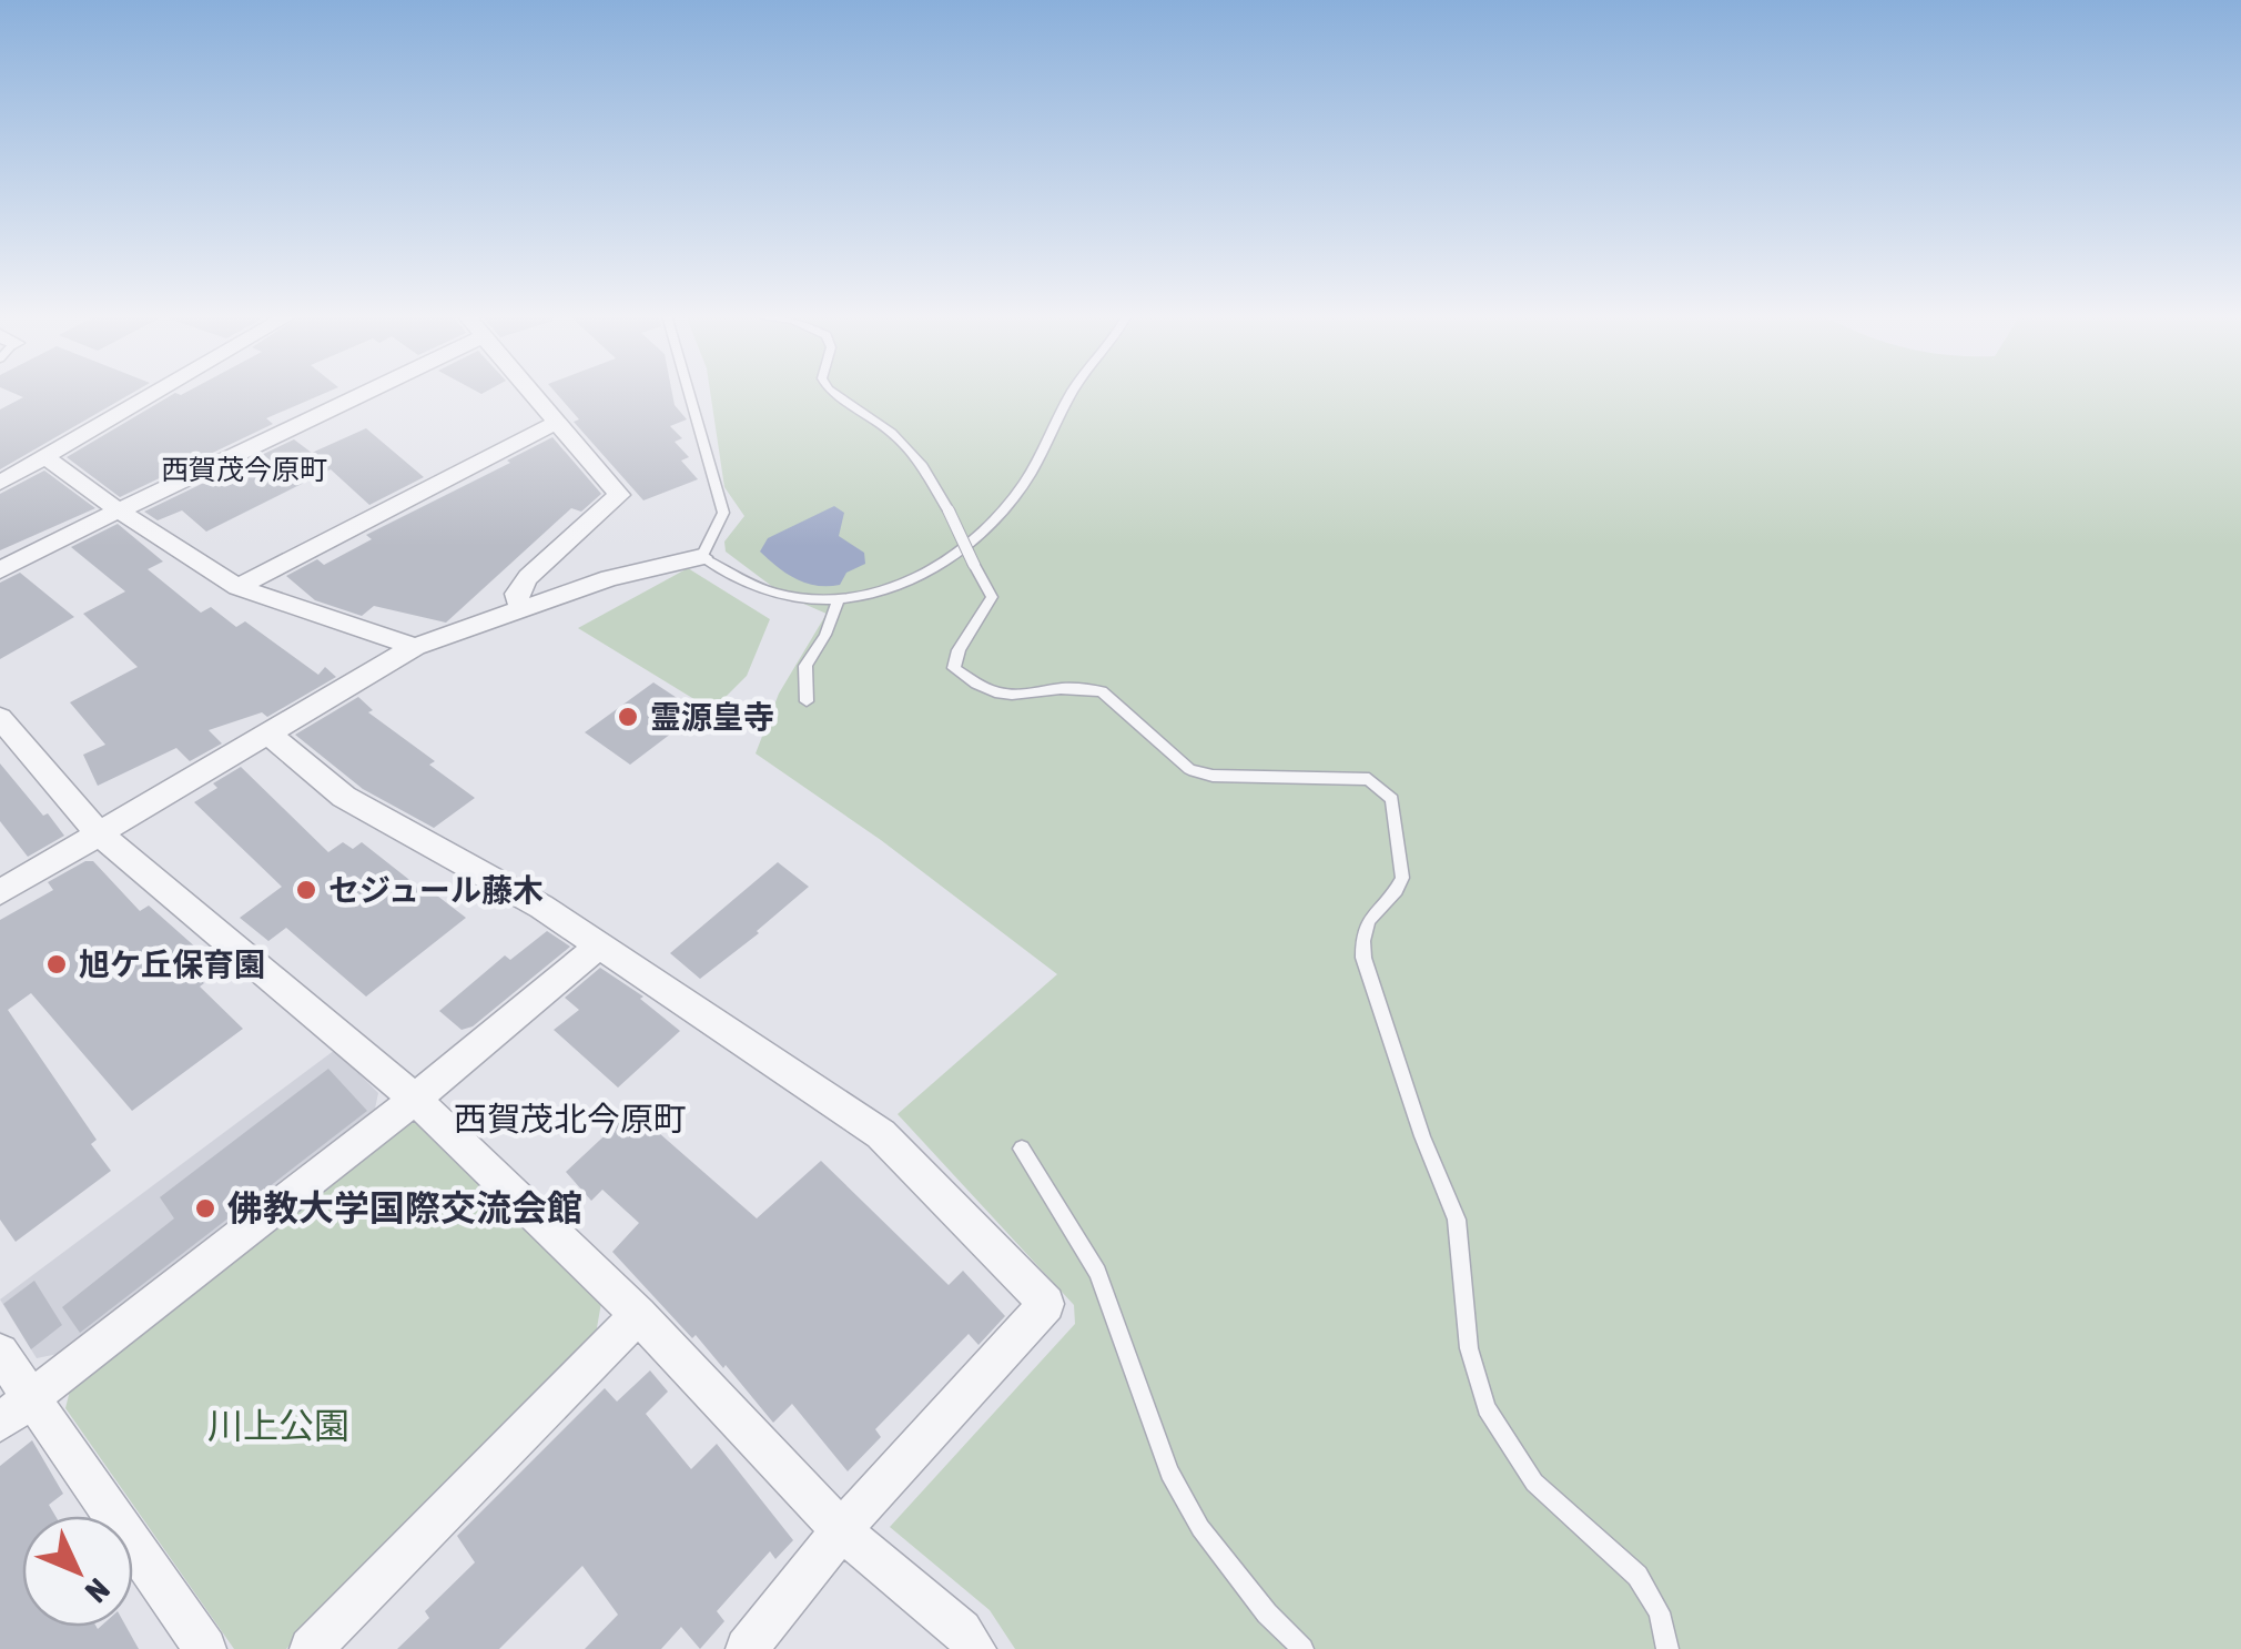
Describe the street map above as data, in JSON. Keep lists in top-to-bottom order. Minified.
{"districts":["西賀茂今原町","西賀茂北今原町"],"parks":["川上公園"],"places":["霊源皇寺","セジュール藤木","旭ケ丘保育園","佛教大学国際交流会館"],"north":"bottom right"}
